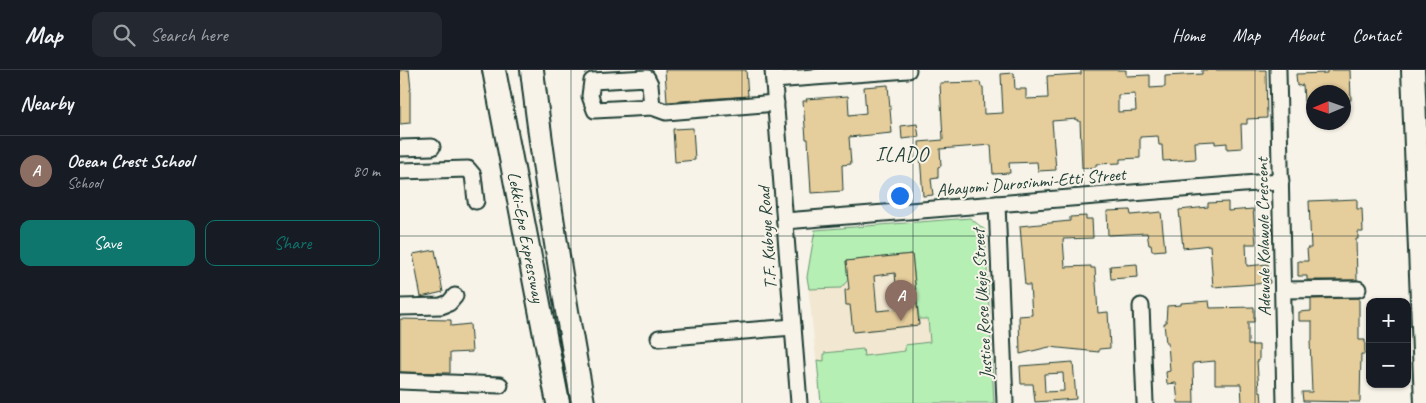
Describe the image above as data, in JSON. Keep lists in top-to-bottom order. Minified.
{"streets":{"highway":["Lekki-Epe Expressway"],"street":["Abayomi Durosinmi-Etti Street","Adewale Kolawole Crescent","T.F. Kuboye Road","Justice Rose Ukeje Street"]},"crossings":[["Abayomi Durosinmi-Etti Street","Adewale Kolawole Crescent"],["Abayomi Durosinmi-Etti Street","T.F. Kuboye Road"],["Abayomi Durosinmi-Etti Street","Justice Rose Ukeje Street"]],"districts":["ILADO"],"north":"left","page":{"header":"Map","search":"Search here","nav":["Home","Map","About","Contact"],"heading":"Nearby","list":[{"mark":"A","name":"Ocean Crest School","note":"School","value":"80 m"}],"buttons":["Save","Share"],"pins":"A","map_buttons":["+","−"]}}
